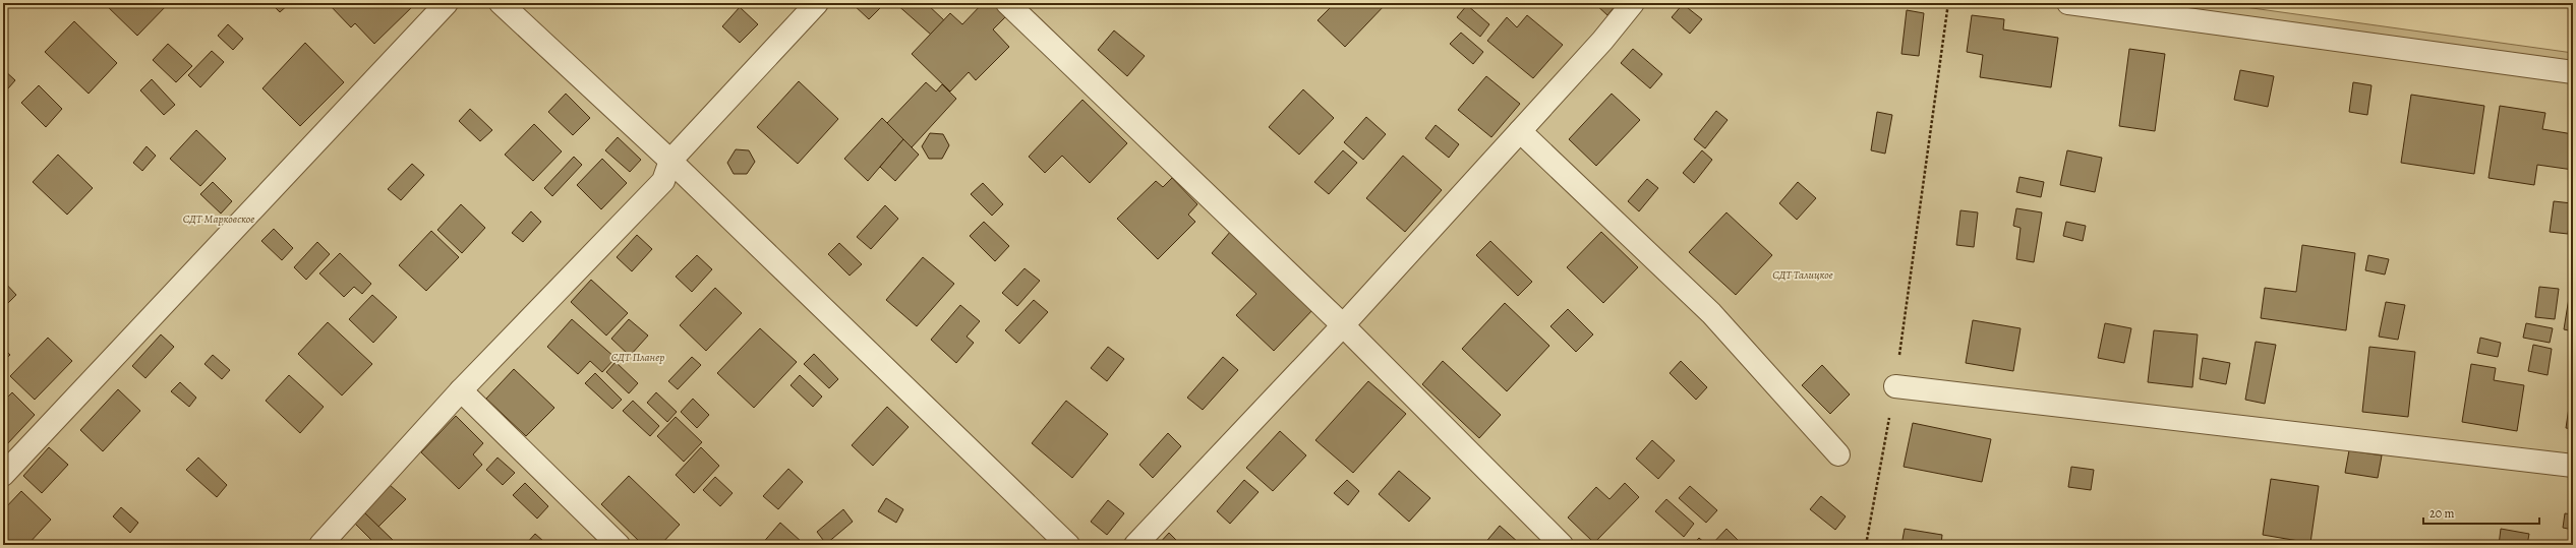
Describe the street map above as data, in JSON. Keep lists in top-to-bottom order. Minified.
{"parks":["СДТ Марковское","СДТ Талицкое","СДТ Планер"],"scale_bar":"20 m"}
